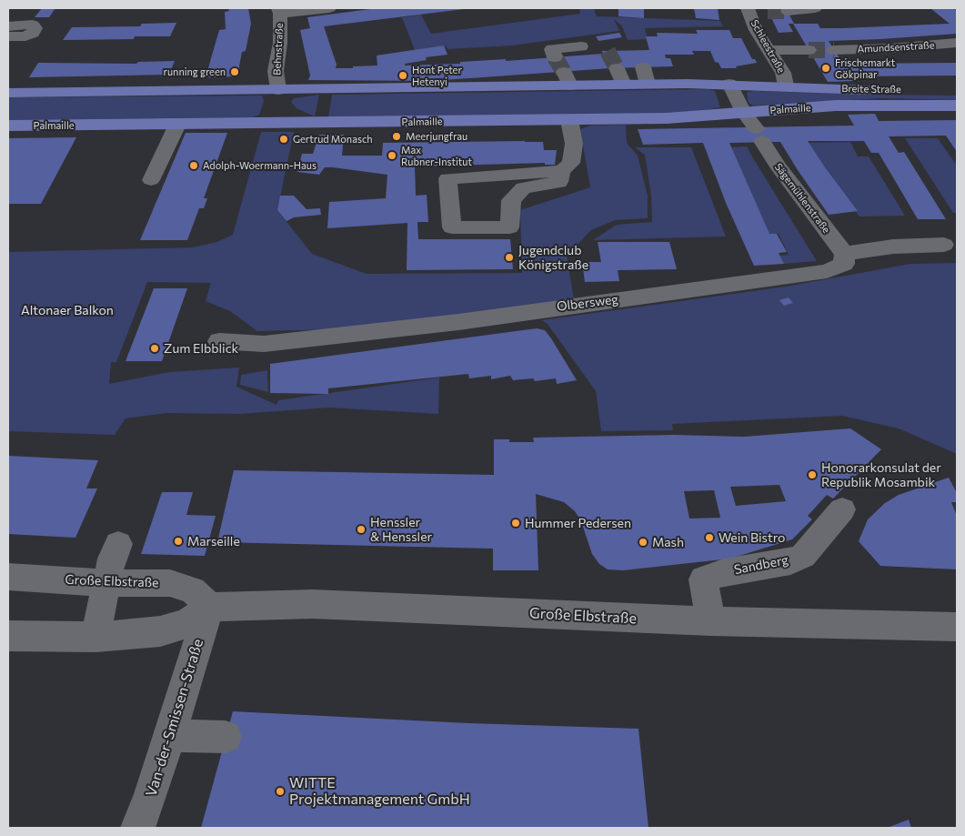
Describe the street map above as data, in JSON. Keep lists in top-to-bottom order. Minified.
{"streets":{"main road":["Breite Straße","Palmaille"],"street":["Schleestraße","Amundsenstraße","Behnstraße","Sägemühlenstraße","Olbersweg","Sandberg","Große Elbstraße","Van-der-Smissen-Straße"]},"crossings":[["Schleestraße","Breite Straße"],["Schleestraße","Palmaille"],["Behnstraße","Palmaille"],["Breite Straße","Palmaille"],["Palmaille","Sägemühlenstraße"],["Sägemühlenstraße","Olbersweg"],["Sandberg","Große Elbstraße"],["Große Elbstraße","Van-der-Smissen-Straße"]],"parks":["Altonaer Balkon"],"places":["Frischemarkt Gökpinar","running green","Hont Peter Hetenyi","Meerjungfrau","Gertrud Monasch","Max Rubner-Institut","Adolph-Woermann-Haus","Jugendclub Königstraße","Zum Elbblick","Honorarkonsulat der Republik Mosambik","Hummer Pedersen","Henssler & Henssler","Wein Bistro","Marseille","Mash","WITTE Projektmanagement GmbH"]}
